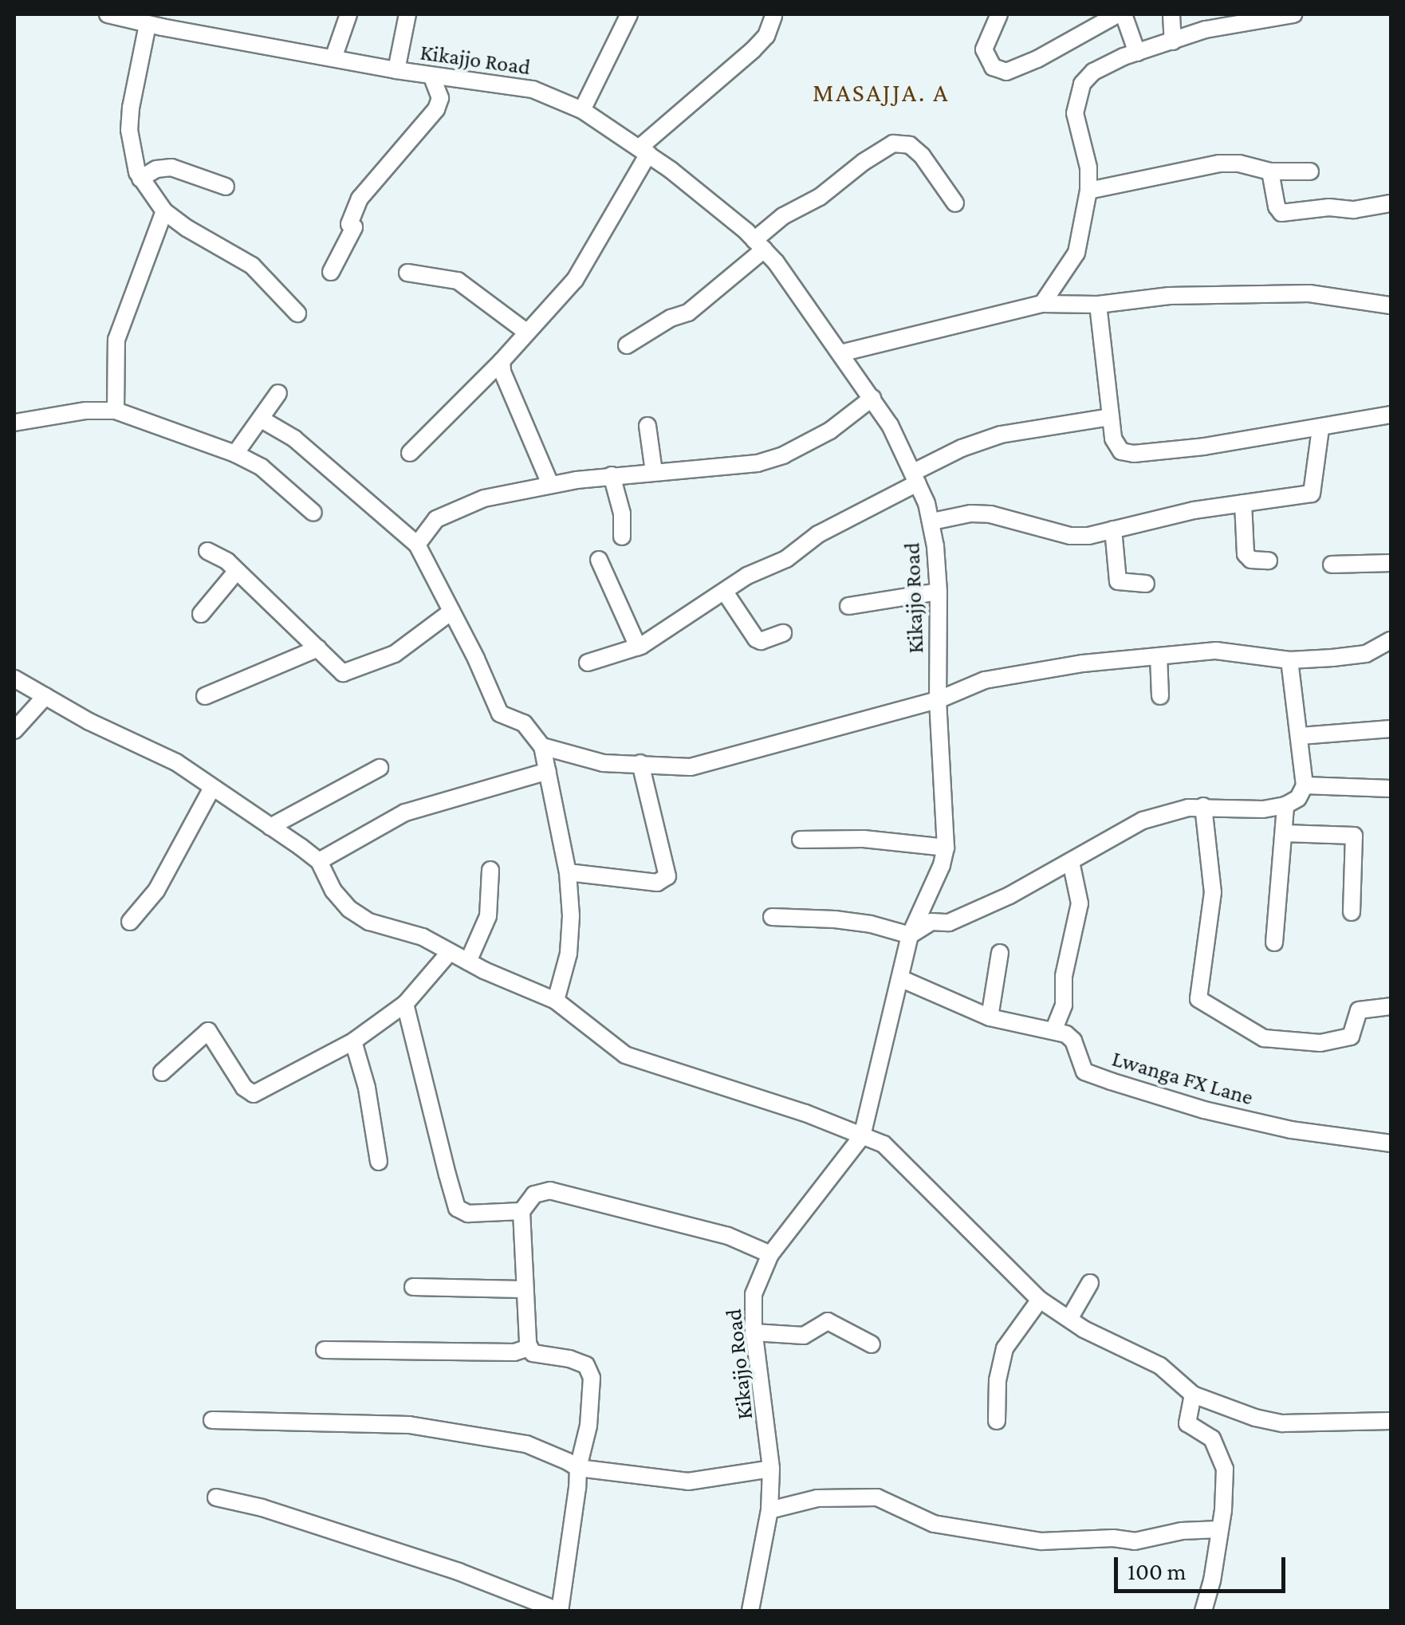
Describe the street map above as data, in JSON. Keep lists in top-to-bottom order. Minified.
{"streets":{"street":["Kikajjo Road","Lwanga FX Lane"]},"districts":["MASAJJA. A"],"scale_bar":"100 m"}
